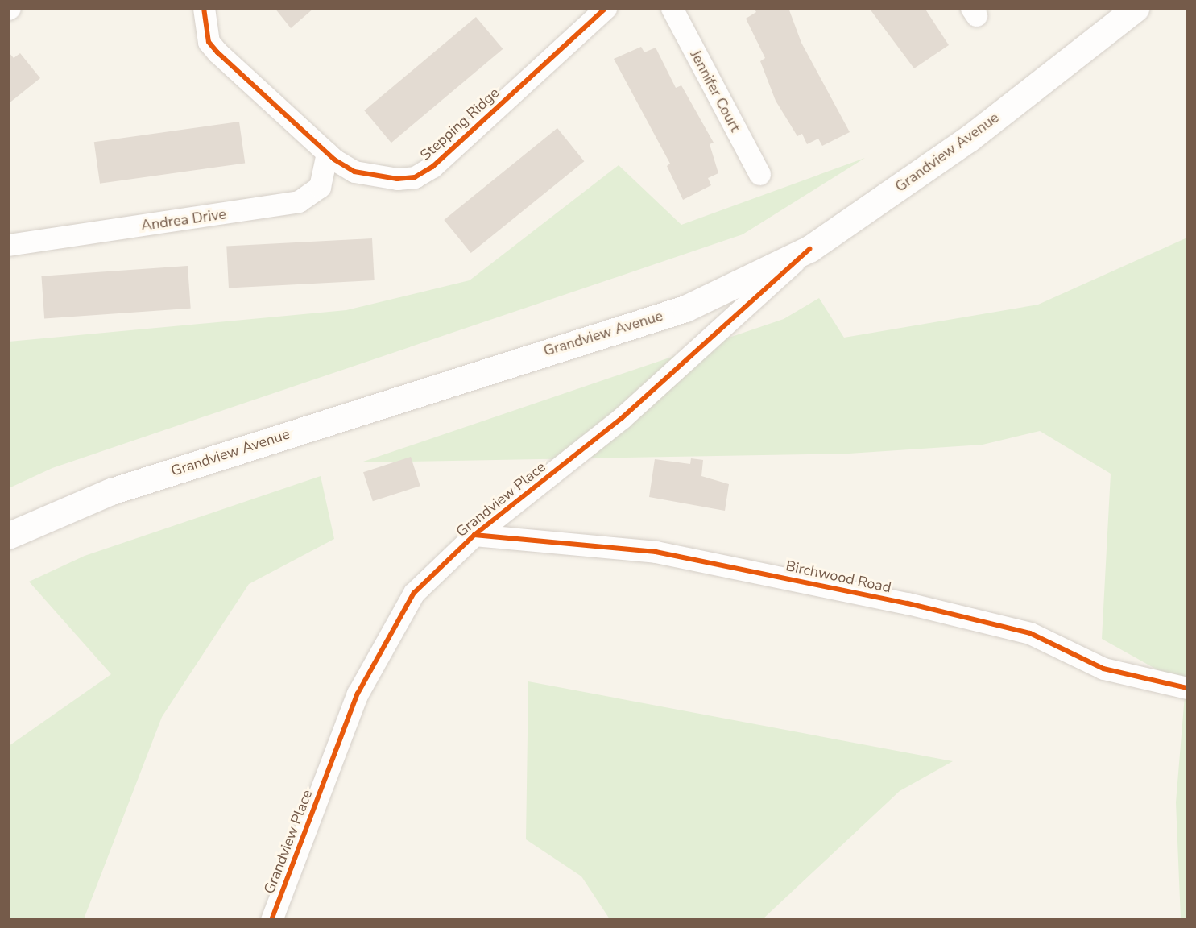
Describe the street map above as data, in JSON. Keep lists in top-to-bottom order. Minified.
{"streets":{"main road":["Grandview Avenue"],"street":["Jennifer Court","Stepping Ridge","Andrea Drive","Grandview Place","Birchwood Road"]},"crossings":[["Stepping Ridge","Andrea Drive"],["Grandview Avenue","Grandview Place"],["Grandview Place","Birchwood Road"]]}
